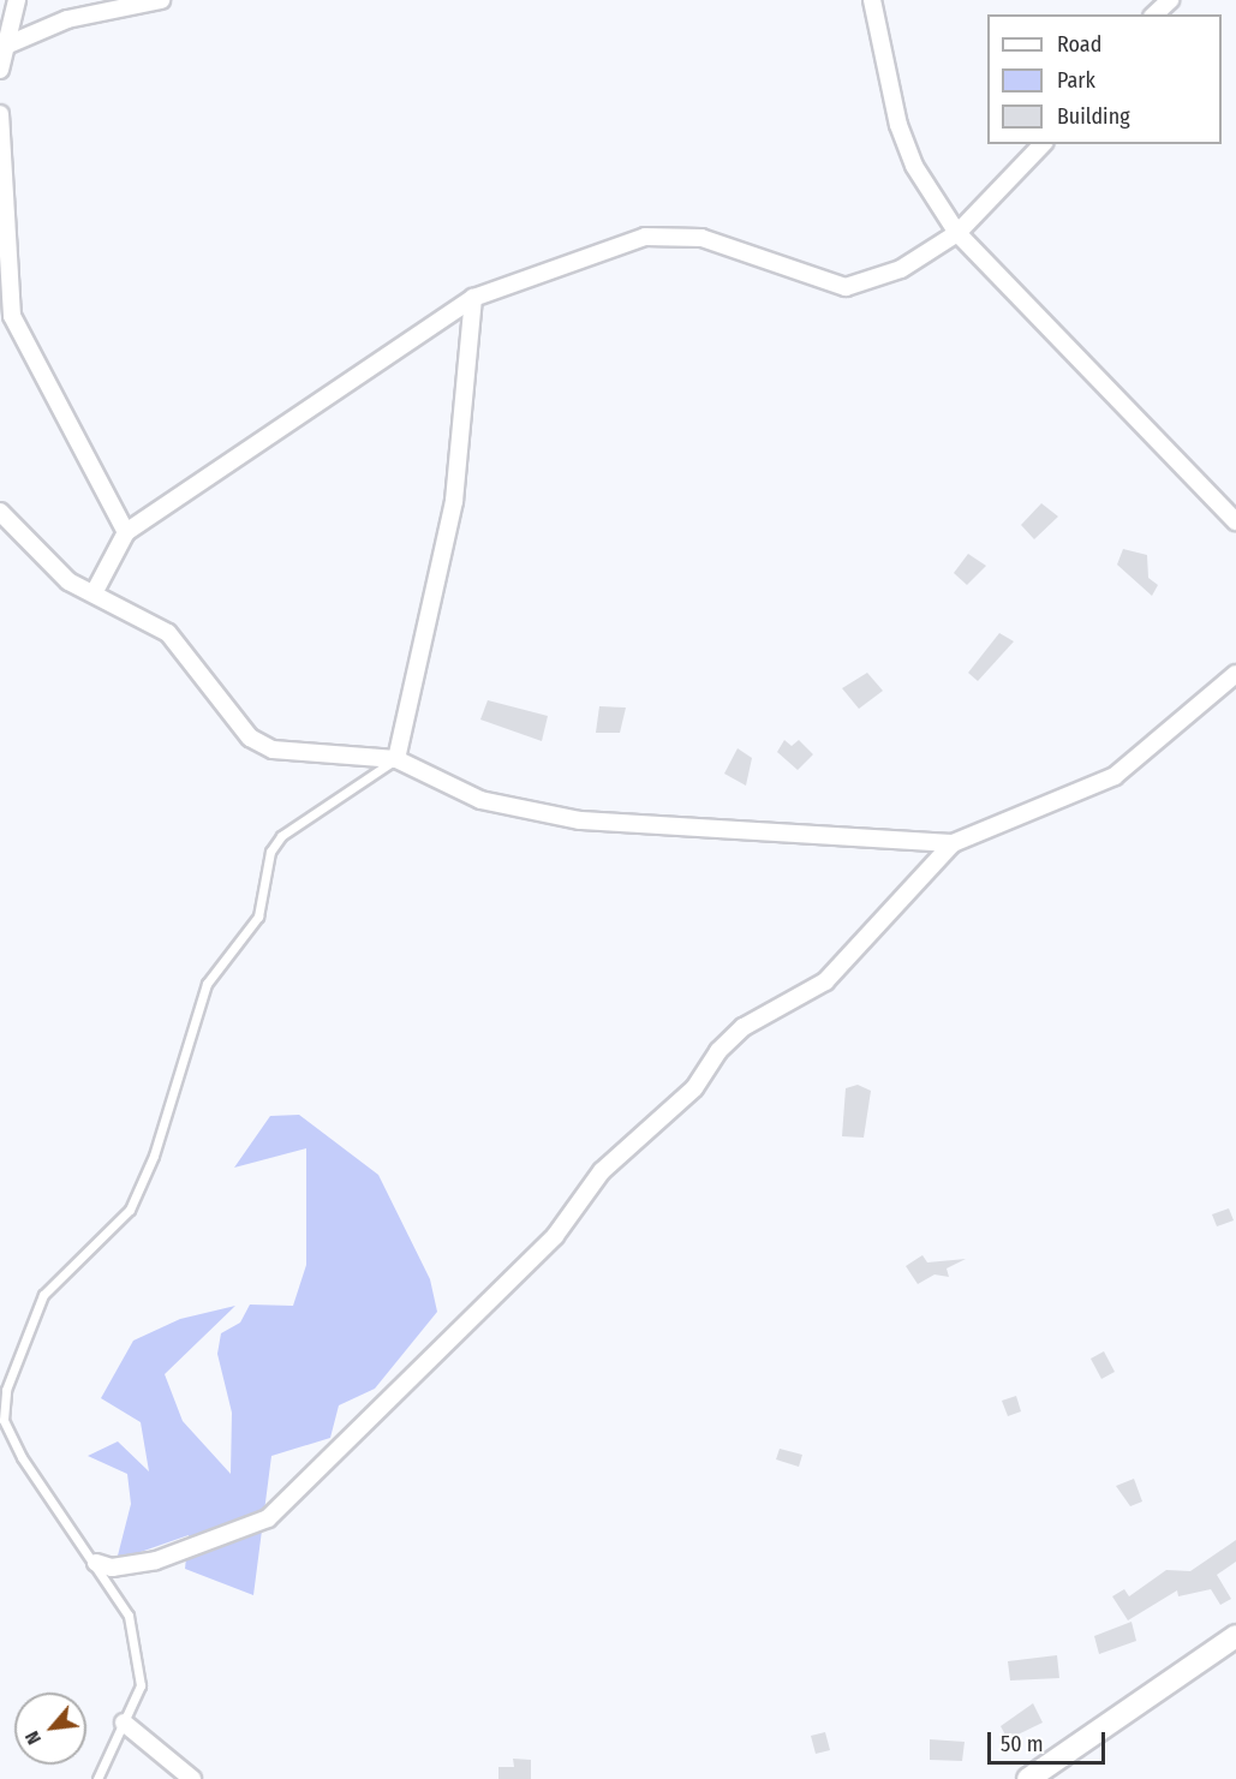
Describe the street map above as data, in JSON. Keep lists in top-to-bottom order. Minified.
{"legend":["Road","Park","Building"],"scale_bar":"50 m","north":"bottom left"}
